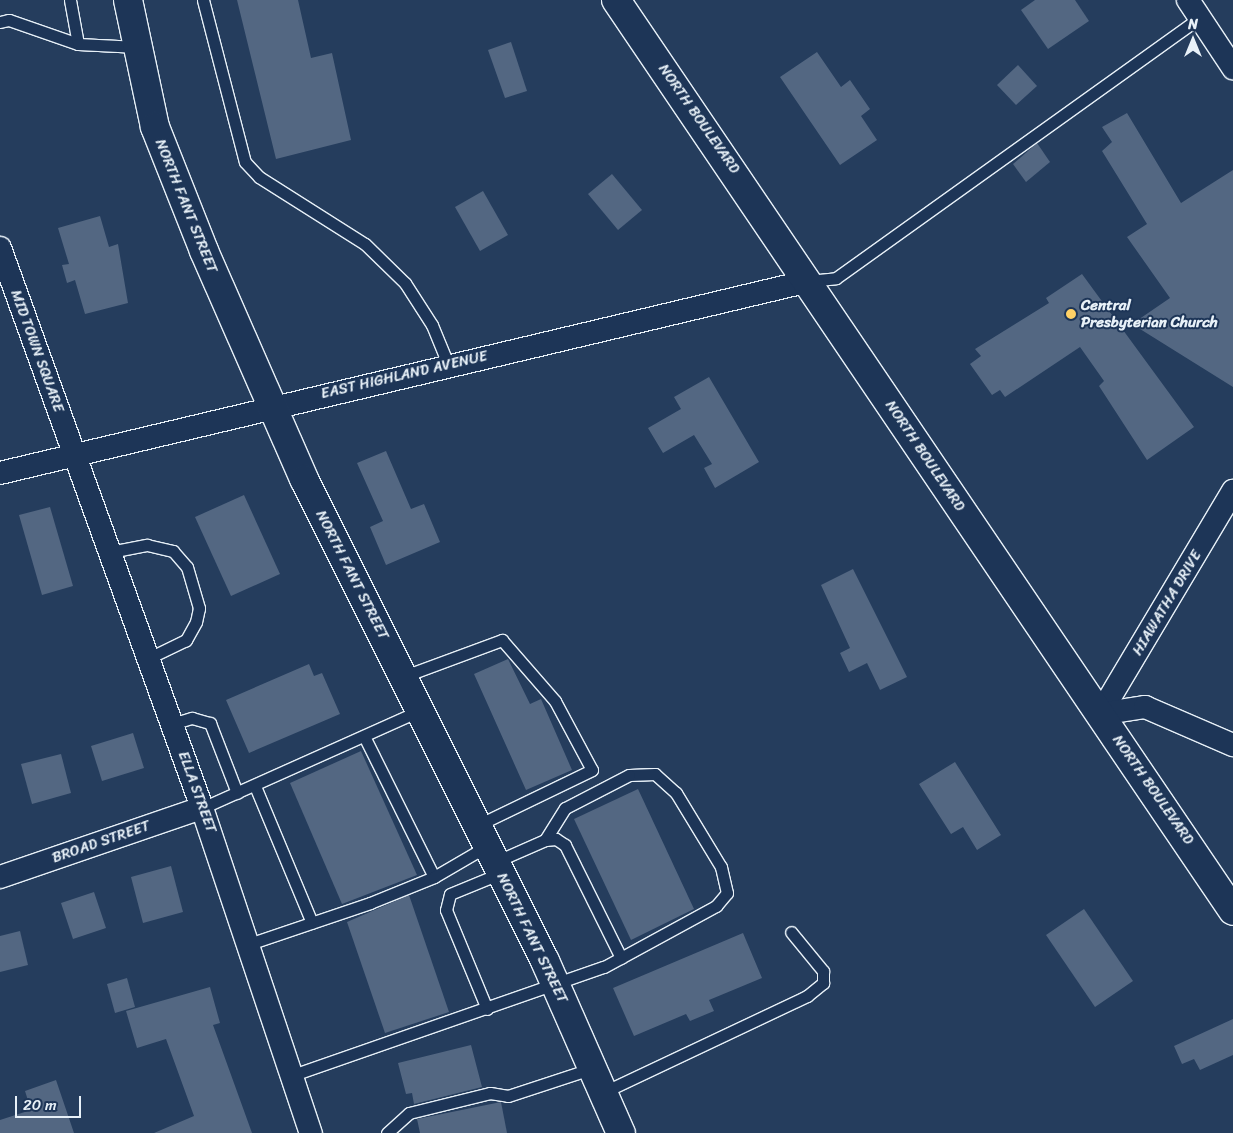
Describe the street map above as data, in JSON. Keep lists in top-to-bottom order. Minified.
{"streets":{"main road":["NORTH BOULEVARD","NORTH FANT STREET"],"street":["MID TOWN SQUARE","EAST HIGHLAND AVENUE","HIAWATHA DRIVE","ELLA STREET","BROAD STREET"]},"crossings":[["NORTH BOULEVARD","EAST HIGHLAND AVENUE"],["NORTH BOULEVARD","HIAWATHA DRIVE"],["NORTH FANT STREET","EAST HIGHLAND AVENUE"],["MID TOWN SQUARE","EAST HIGHLAND AVENUE"],["MID TOWN SQUARE","ELLA STREET"],["EAST HIGHLAND AVENUE","ELLA STREET"],["ELLA STREET","BROAD STREET"]],"places":["Central Presbyterian Church"],"scale_bar":"20 m","north":"top"}
